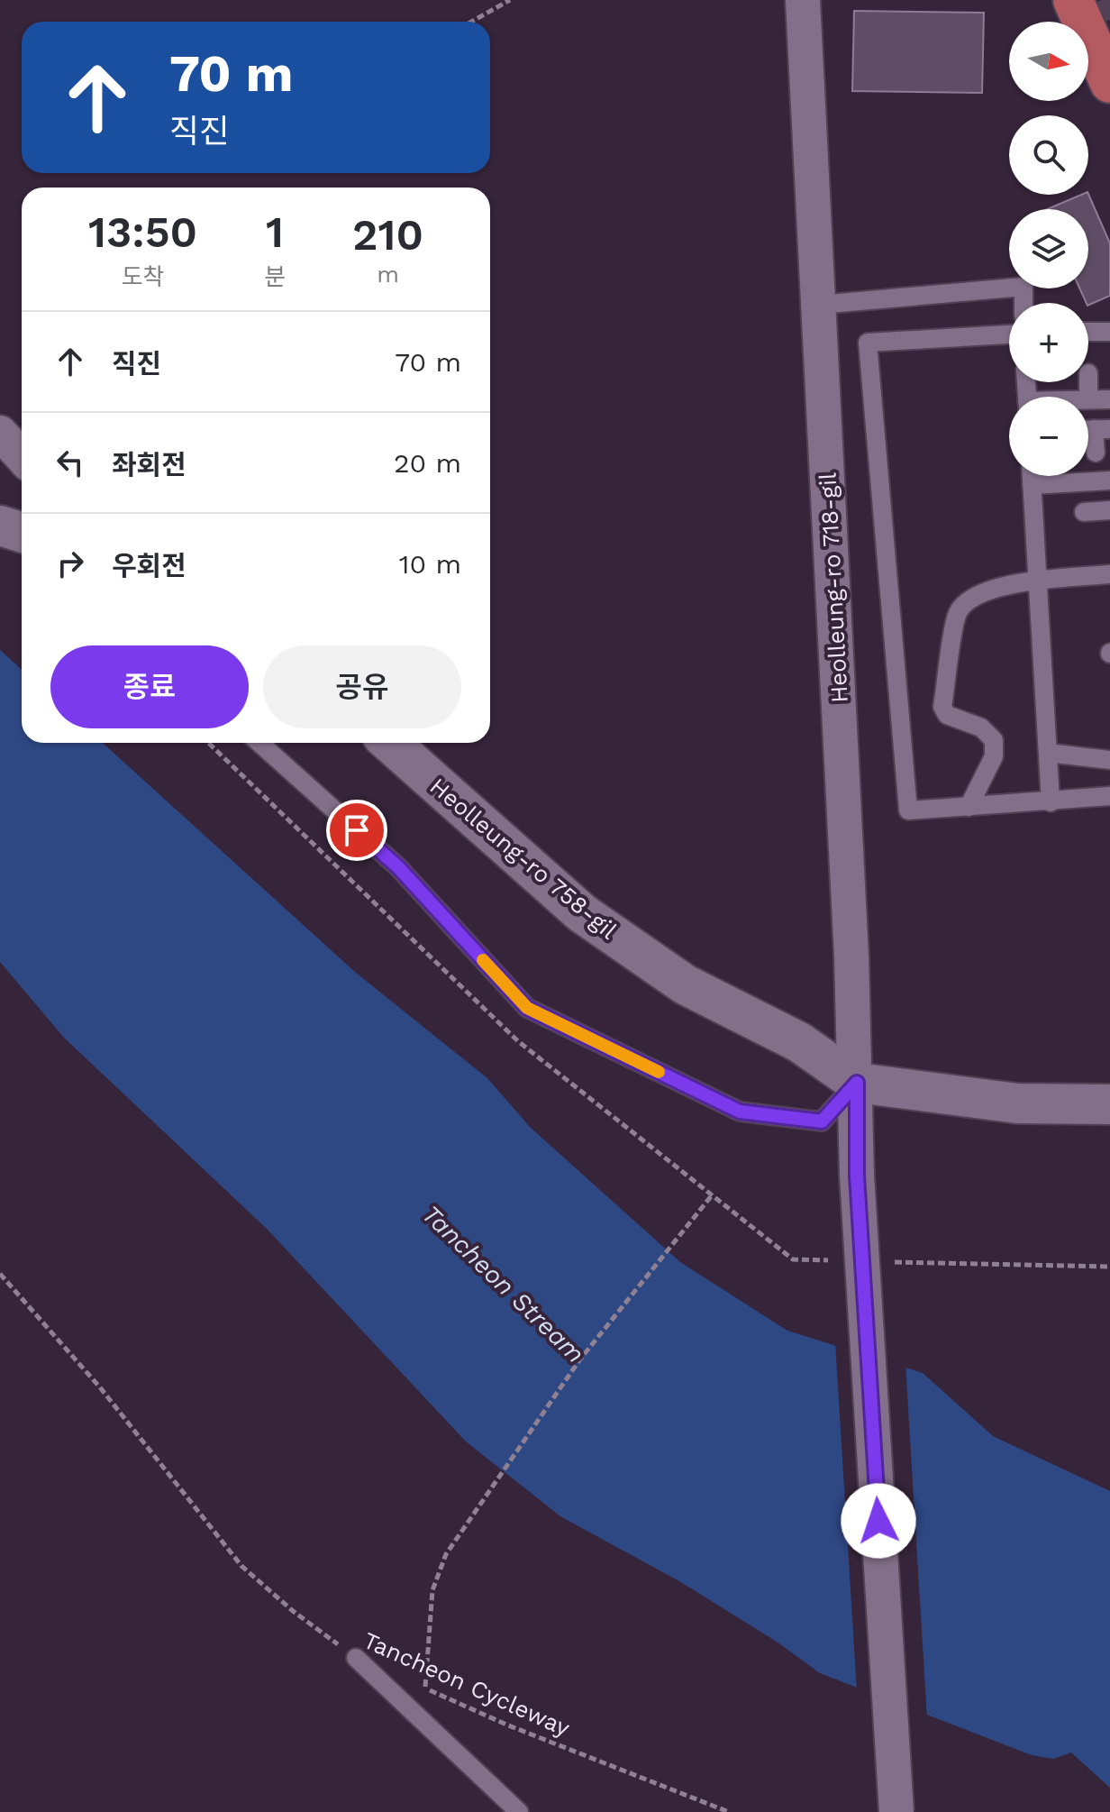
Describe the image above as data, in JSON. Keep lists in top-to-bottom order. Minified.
{"streets":{"street":["Heolleung-ro 718-gil","Heolleung-ro 758-gil"],"path":["Tancheon Cycleway"]},"crossings":[["Heolleung-ro 718-gil","Heolleung-ro 758-gil"]],"water":["Tancheon Stream"],"north":"right","page":{"map_buttons":["+","−"],"turn":["70 m","직진"],"eta":["13:50","도착","1","분","210","m"],"list":[{"name":"직진","value":"70 m"},{"name":"좌회전","value":"20 m"},{"name":"우회전","value":"10 m"}],"buttons":["종료","공유"]}}
